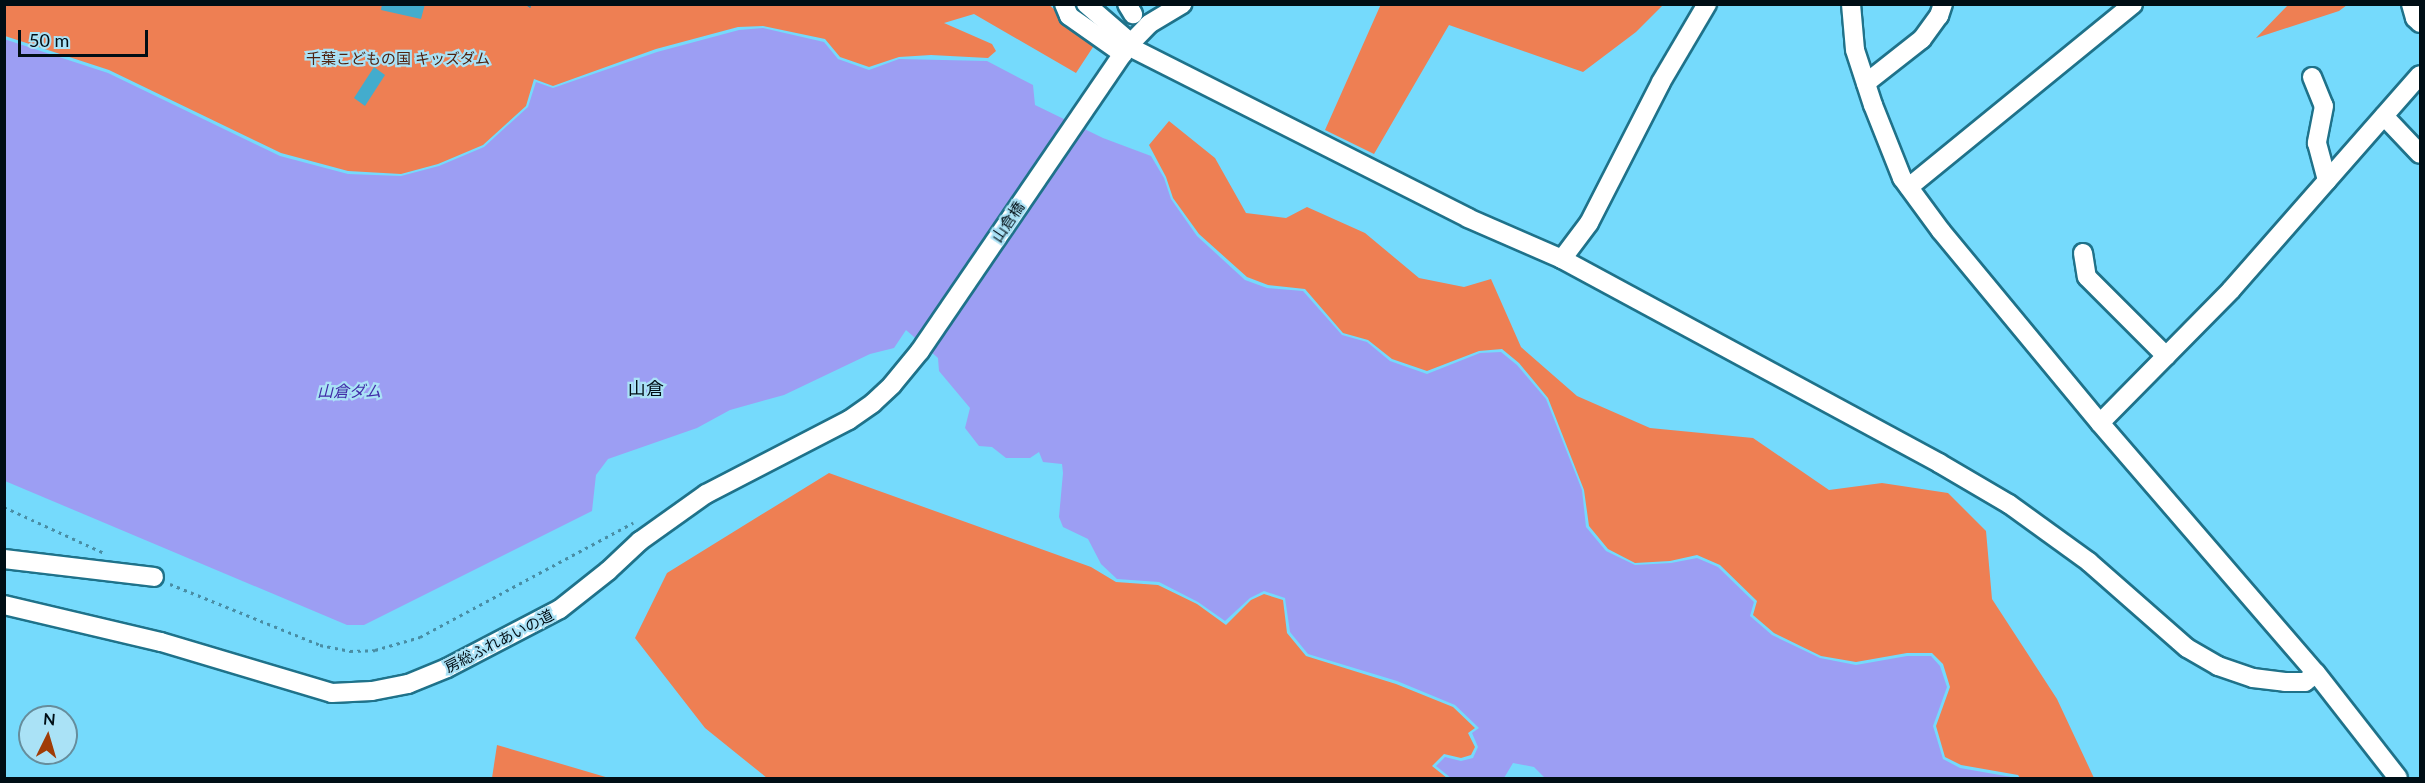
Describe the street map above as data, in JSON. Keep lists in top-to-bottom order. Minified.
{"streets":{"street":["山倉橋","房総ふれあいの道"]},"crossings":[["山倉橋","房総ふれあいの道"]],"districts":["山倉"],"water":["山倉ダム"],"parks":["千葉こどもの国 キッズダム"],"scale_bar":"50 m","north":"top"}
